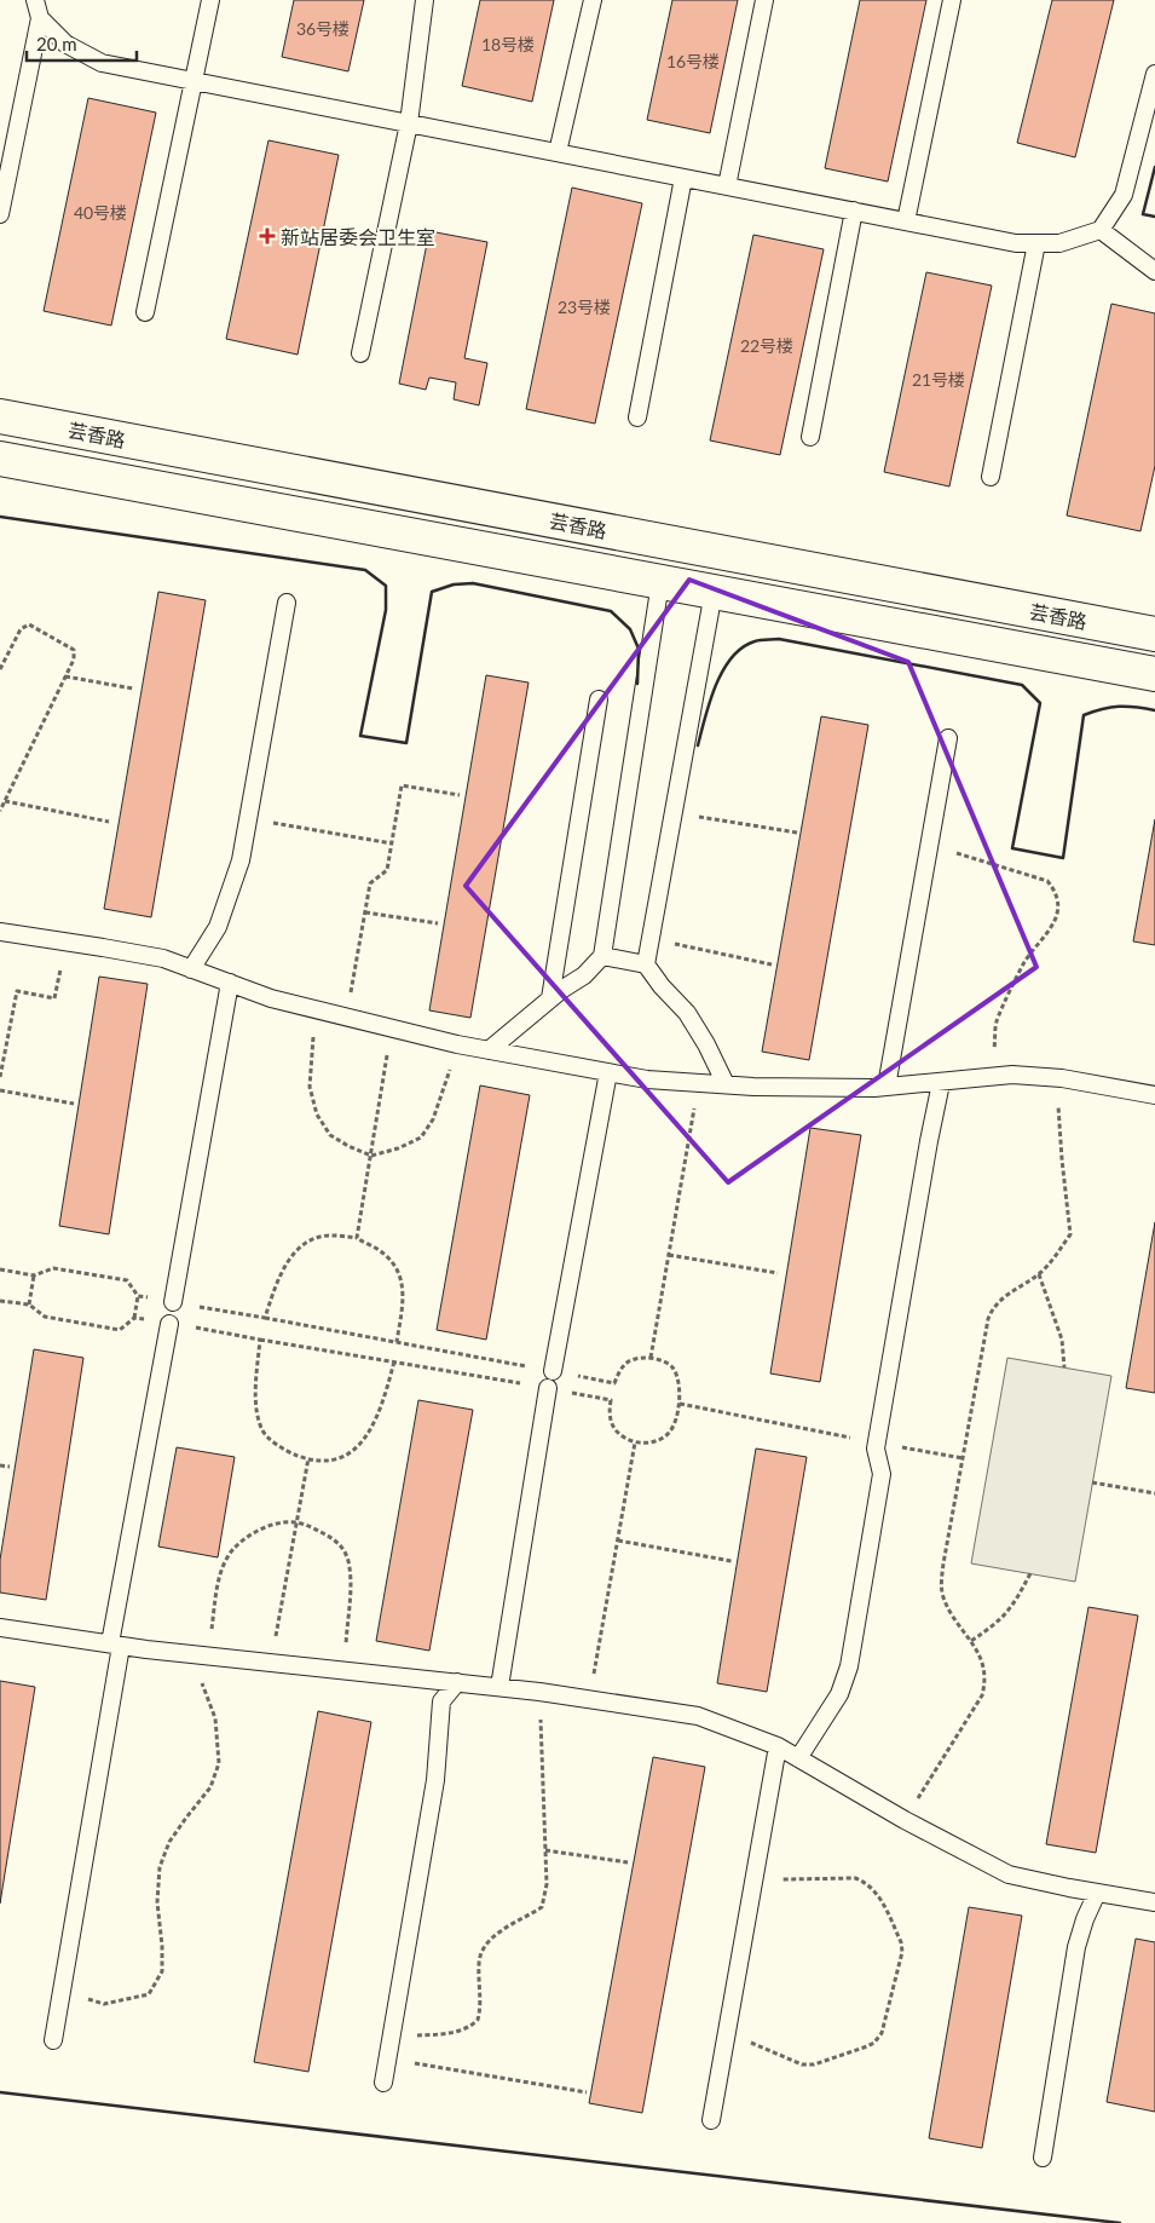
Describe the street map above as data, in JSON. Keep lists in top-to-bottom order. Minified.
{"streets":{"street":["芸香路"]},"places":{"health":["新站居委会卫生室"]},"house_numbers":["36号楼","18号楼","16号楼","40号楼","23号楼","22号楼","21号楼"],"scale_bar":"20 m"}
